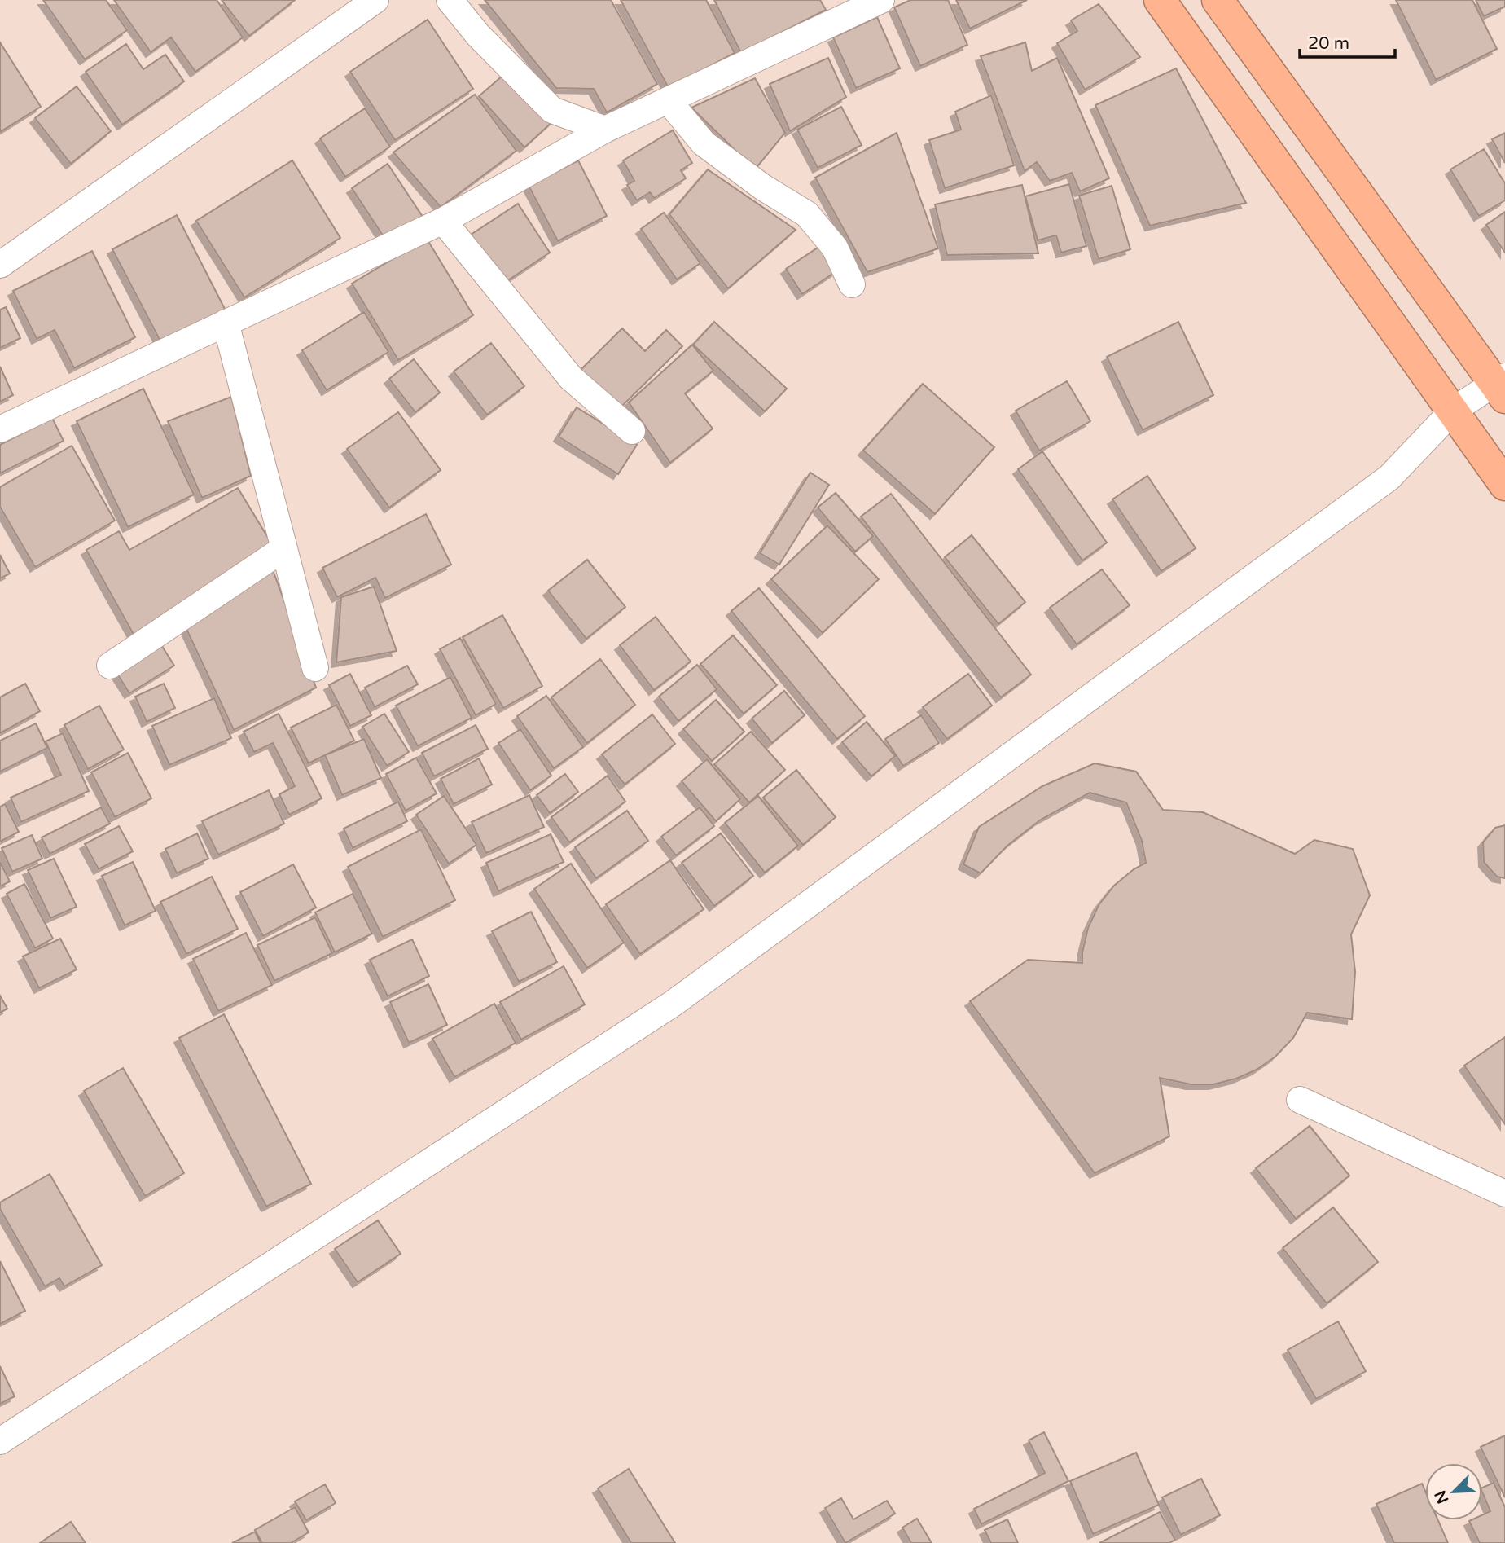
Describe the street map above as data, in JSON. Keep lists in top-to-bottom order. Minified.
{"scale_bar":"20 m","north":"bottom left"}
